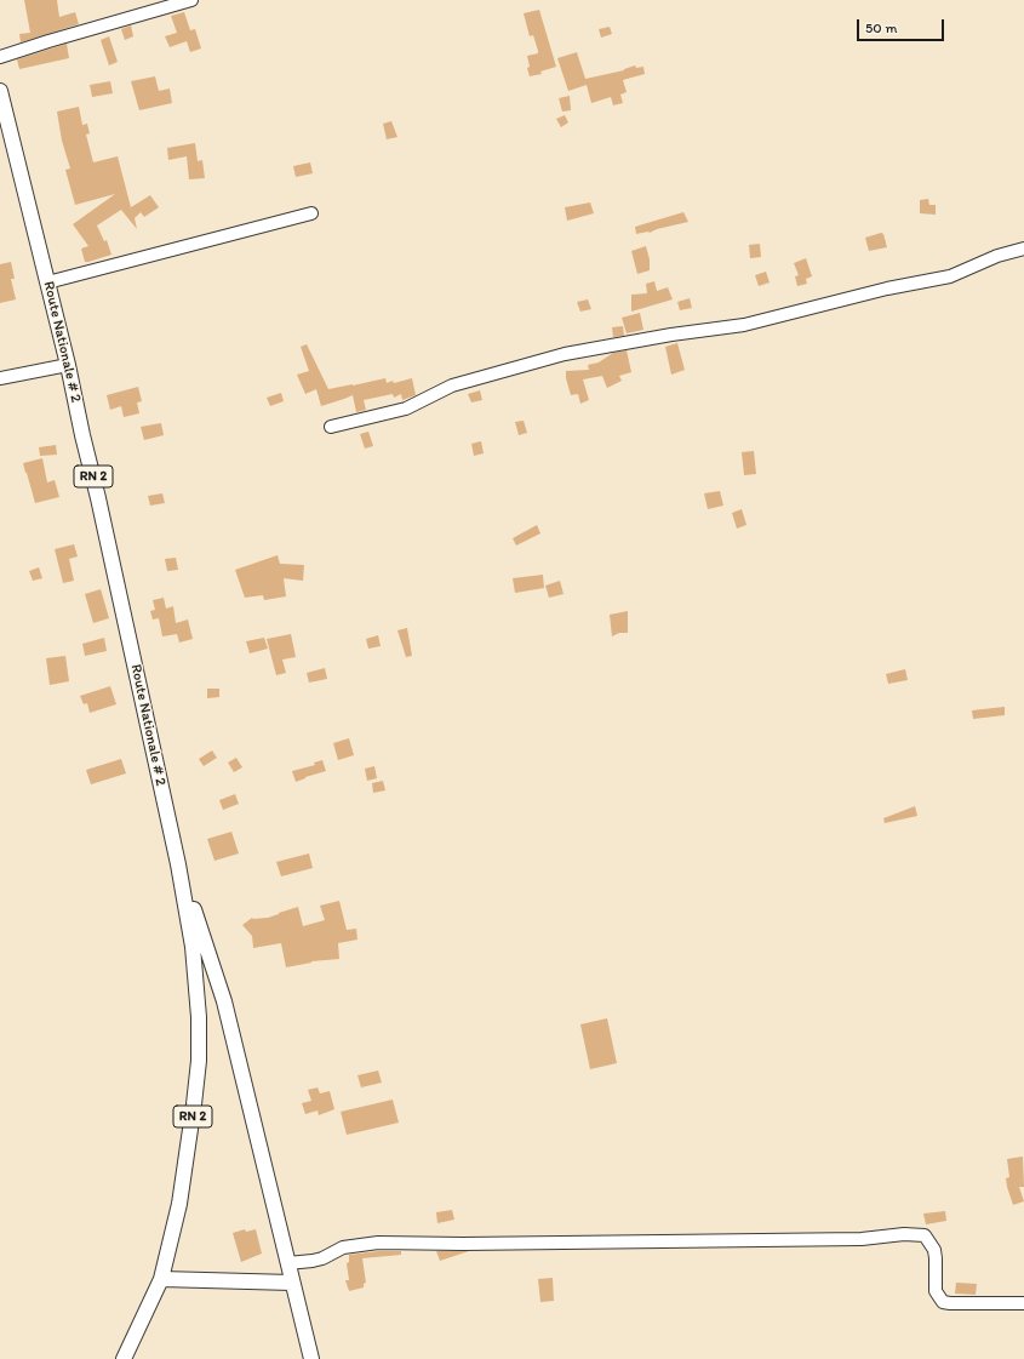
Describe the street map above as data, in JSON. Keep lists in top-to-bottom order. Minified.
{"streets":{"main road":["Route Nationale # 2","RN 2"]},"scale_bar":"50 m"}
